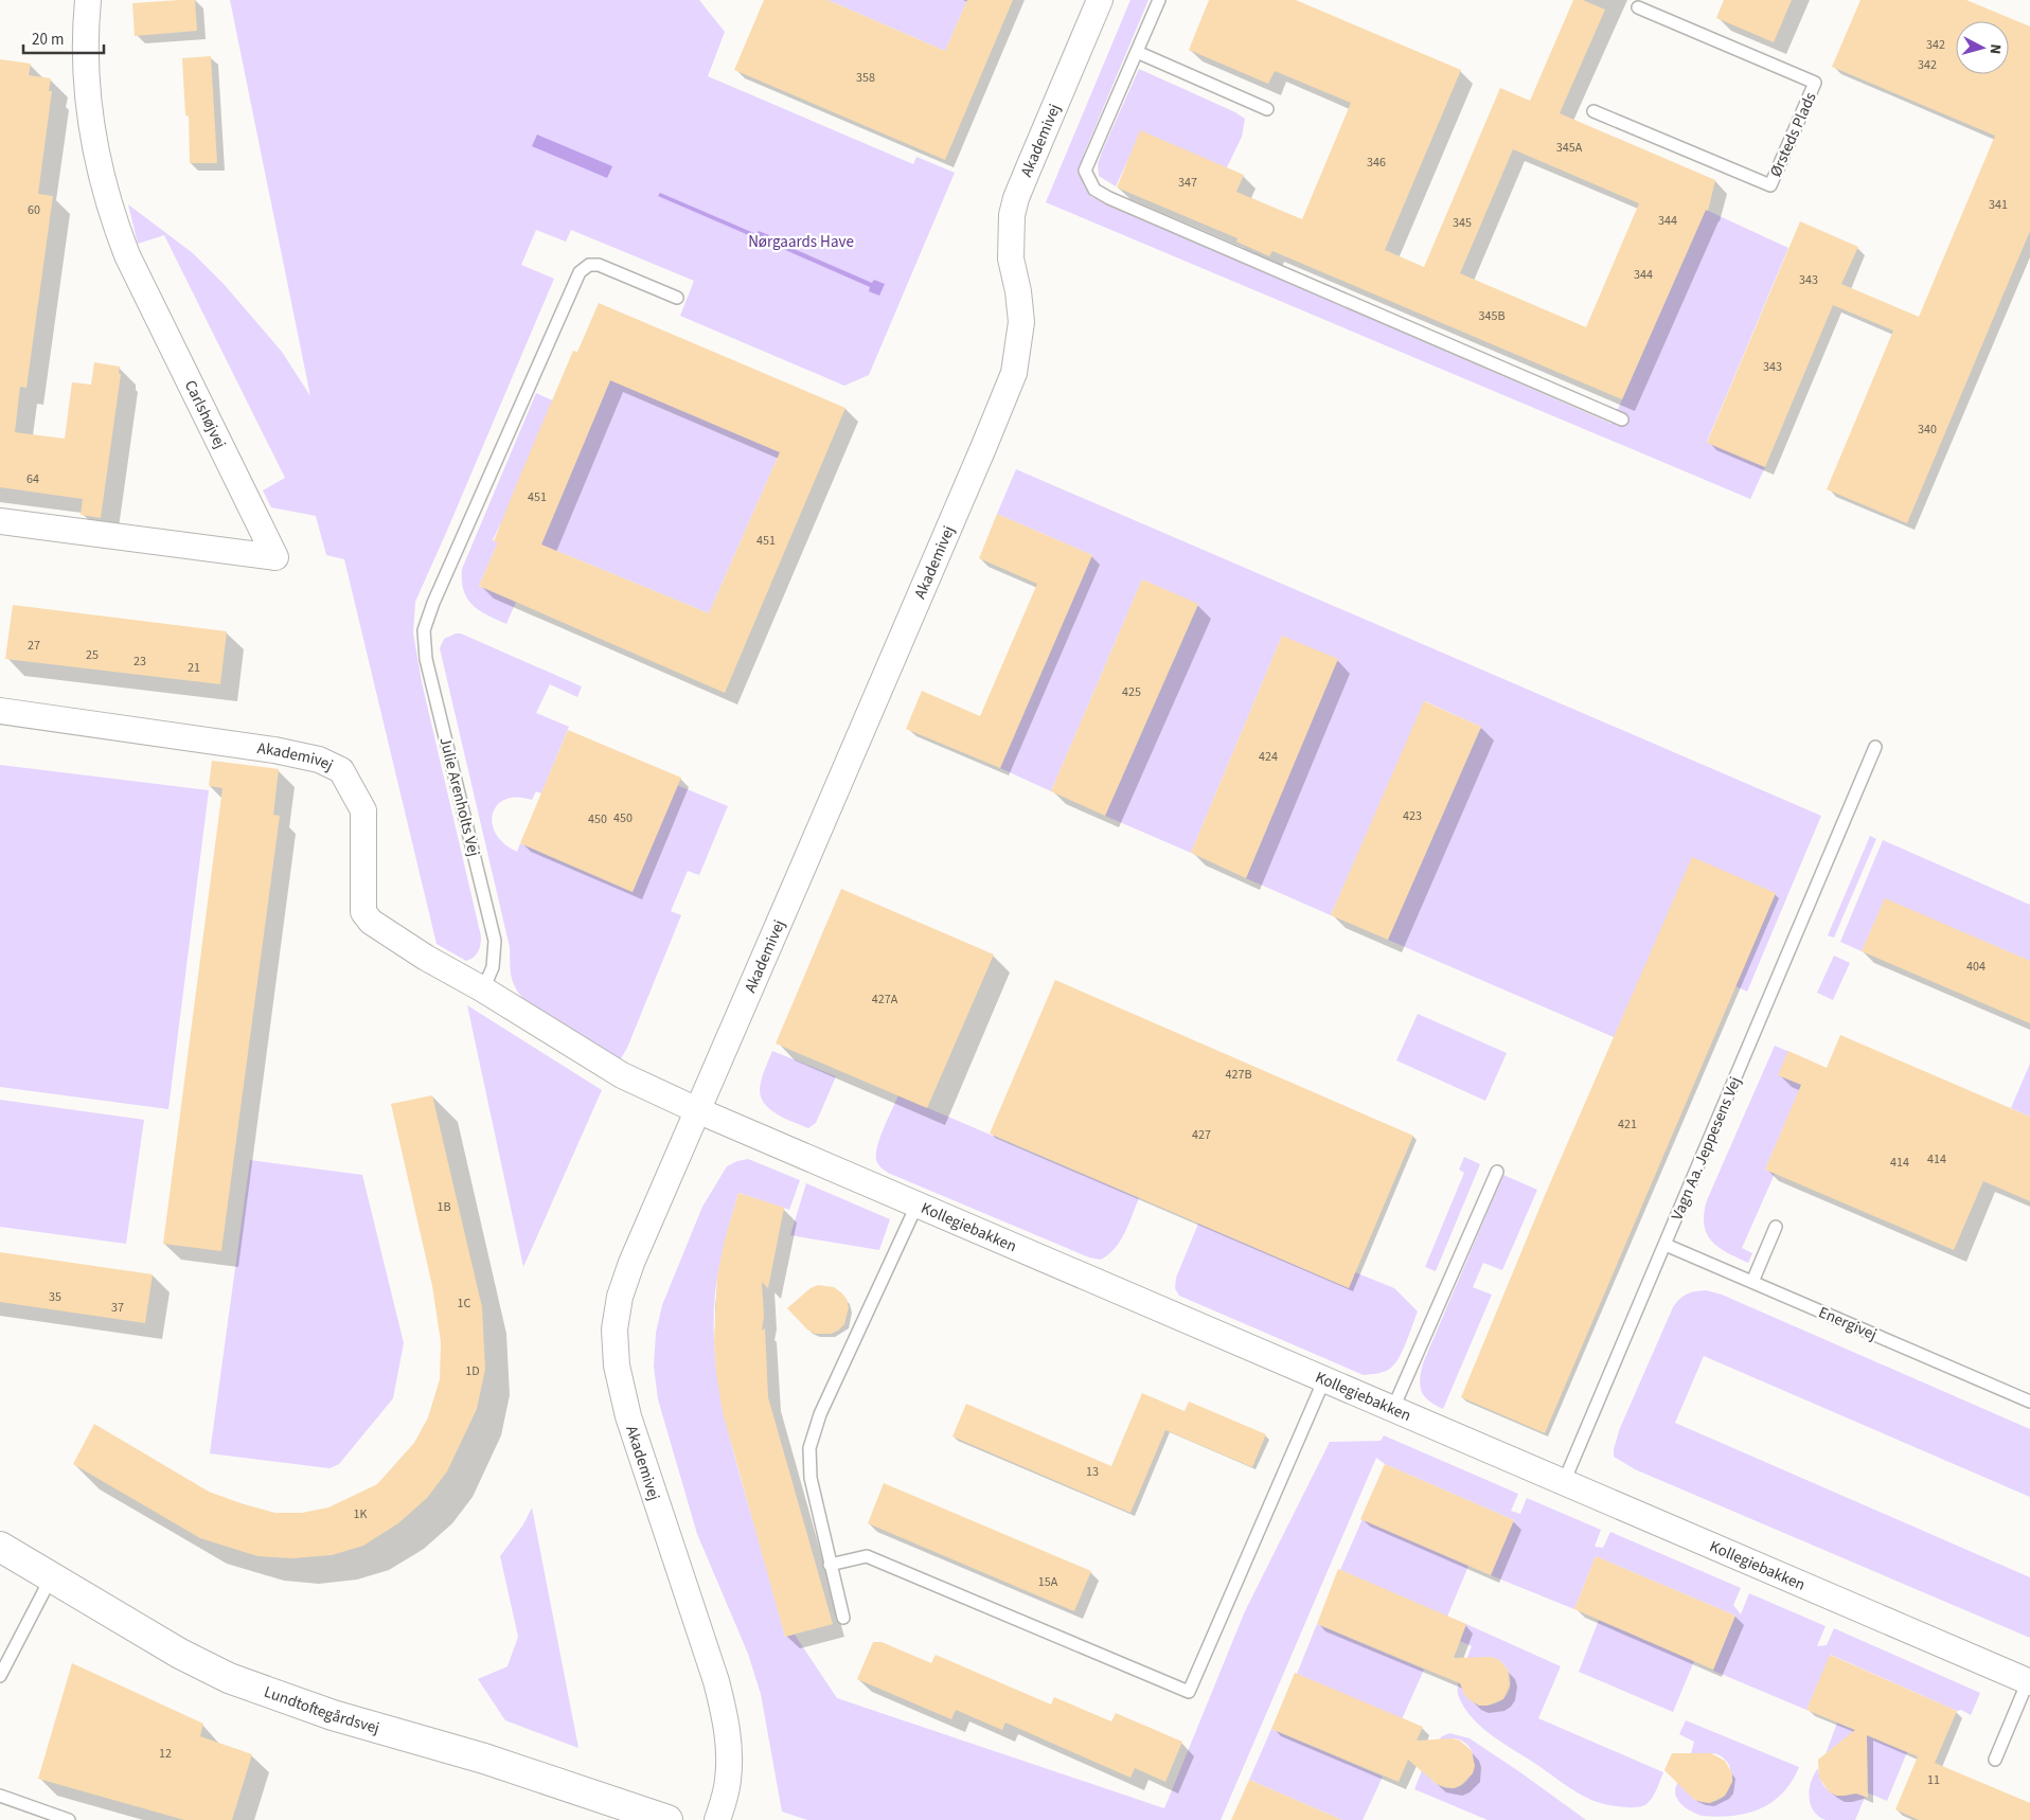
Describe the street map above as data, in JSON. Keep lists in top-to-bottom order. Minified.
{"streets":{"street":["Akademivej","Carlshøjvej","Kollegiebakken","Lundtoftegårdsvej"],"lane":["Ørsteds Plads","Julie Arenholts Vej","Vagn Aa. Jeppesens Vej","Energivej"]},"crossings":[["Akademivej","Julie Arenholts Vej"],["Akademivej","Kollegiebakken"],["Vagn Aa. Jeppesens Vej","Kollegiebakken"],["Vagn Aa. Jeppesens Vej","Energivej"]],"parks":["Nørgaards Have"],"house_numbers":["342","342","358","345A","346","347","341","60","344","345","344","343","345B","343","340","64","451","451","27","25","23","21","425","424","423","450","450","404","427A","427B","421","427","414","414","1B","35","1C","37","1D","13","1K","15A","12","11"],"scale_bar":"20 m","north":"right"}
